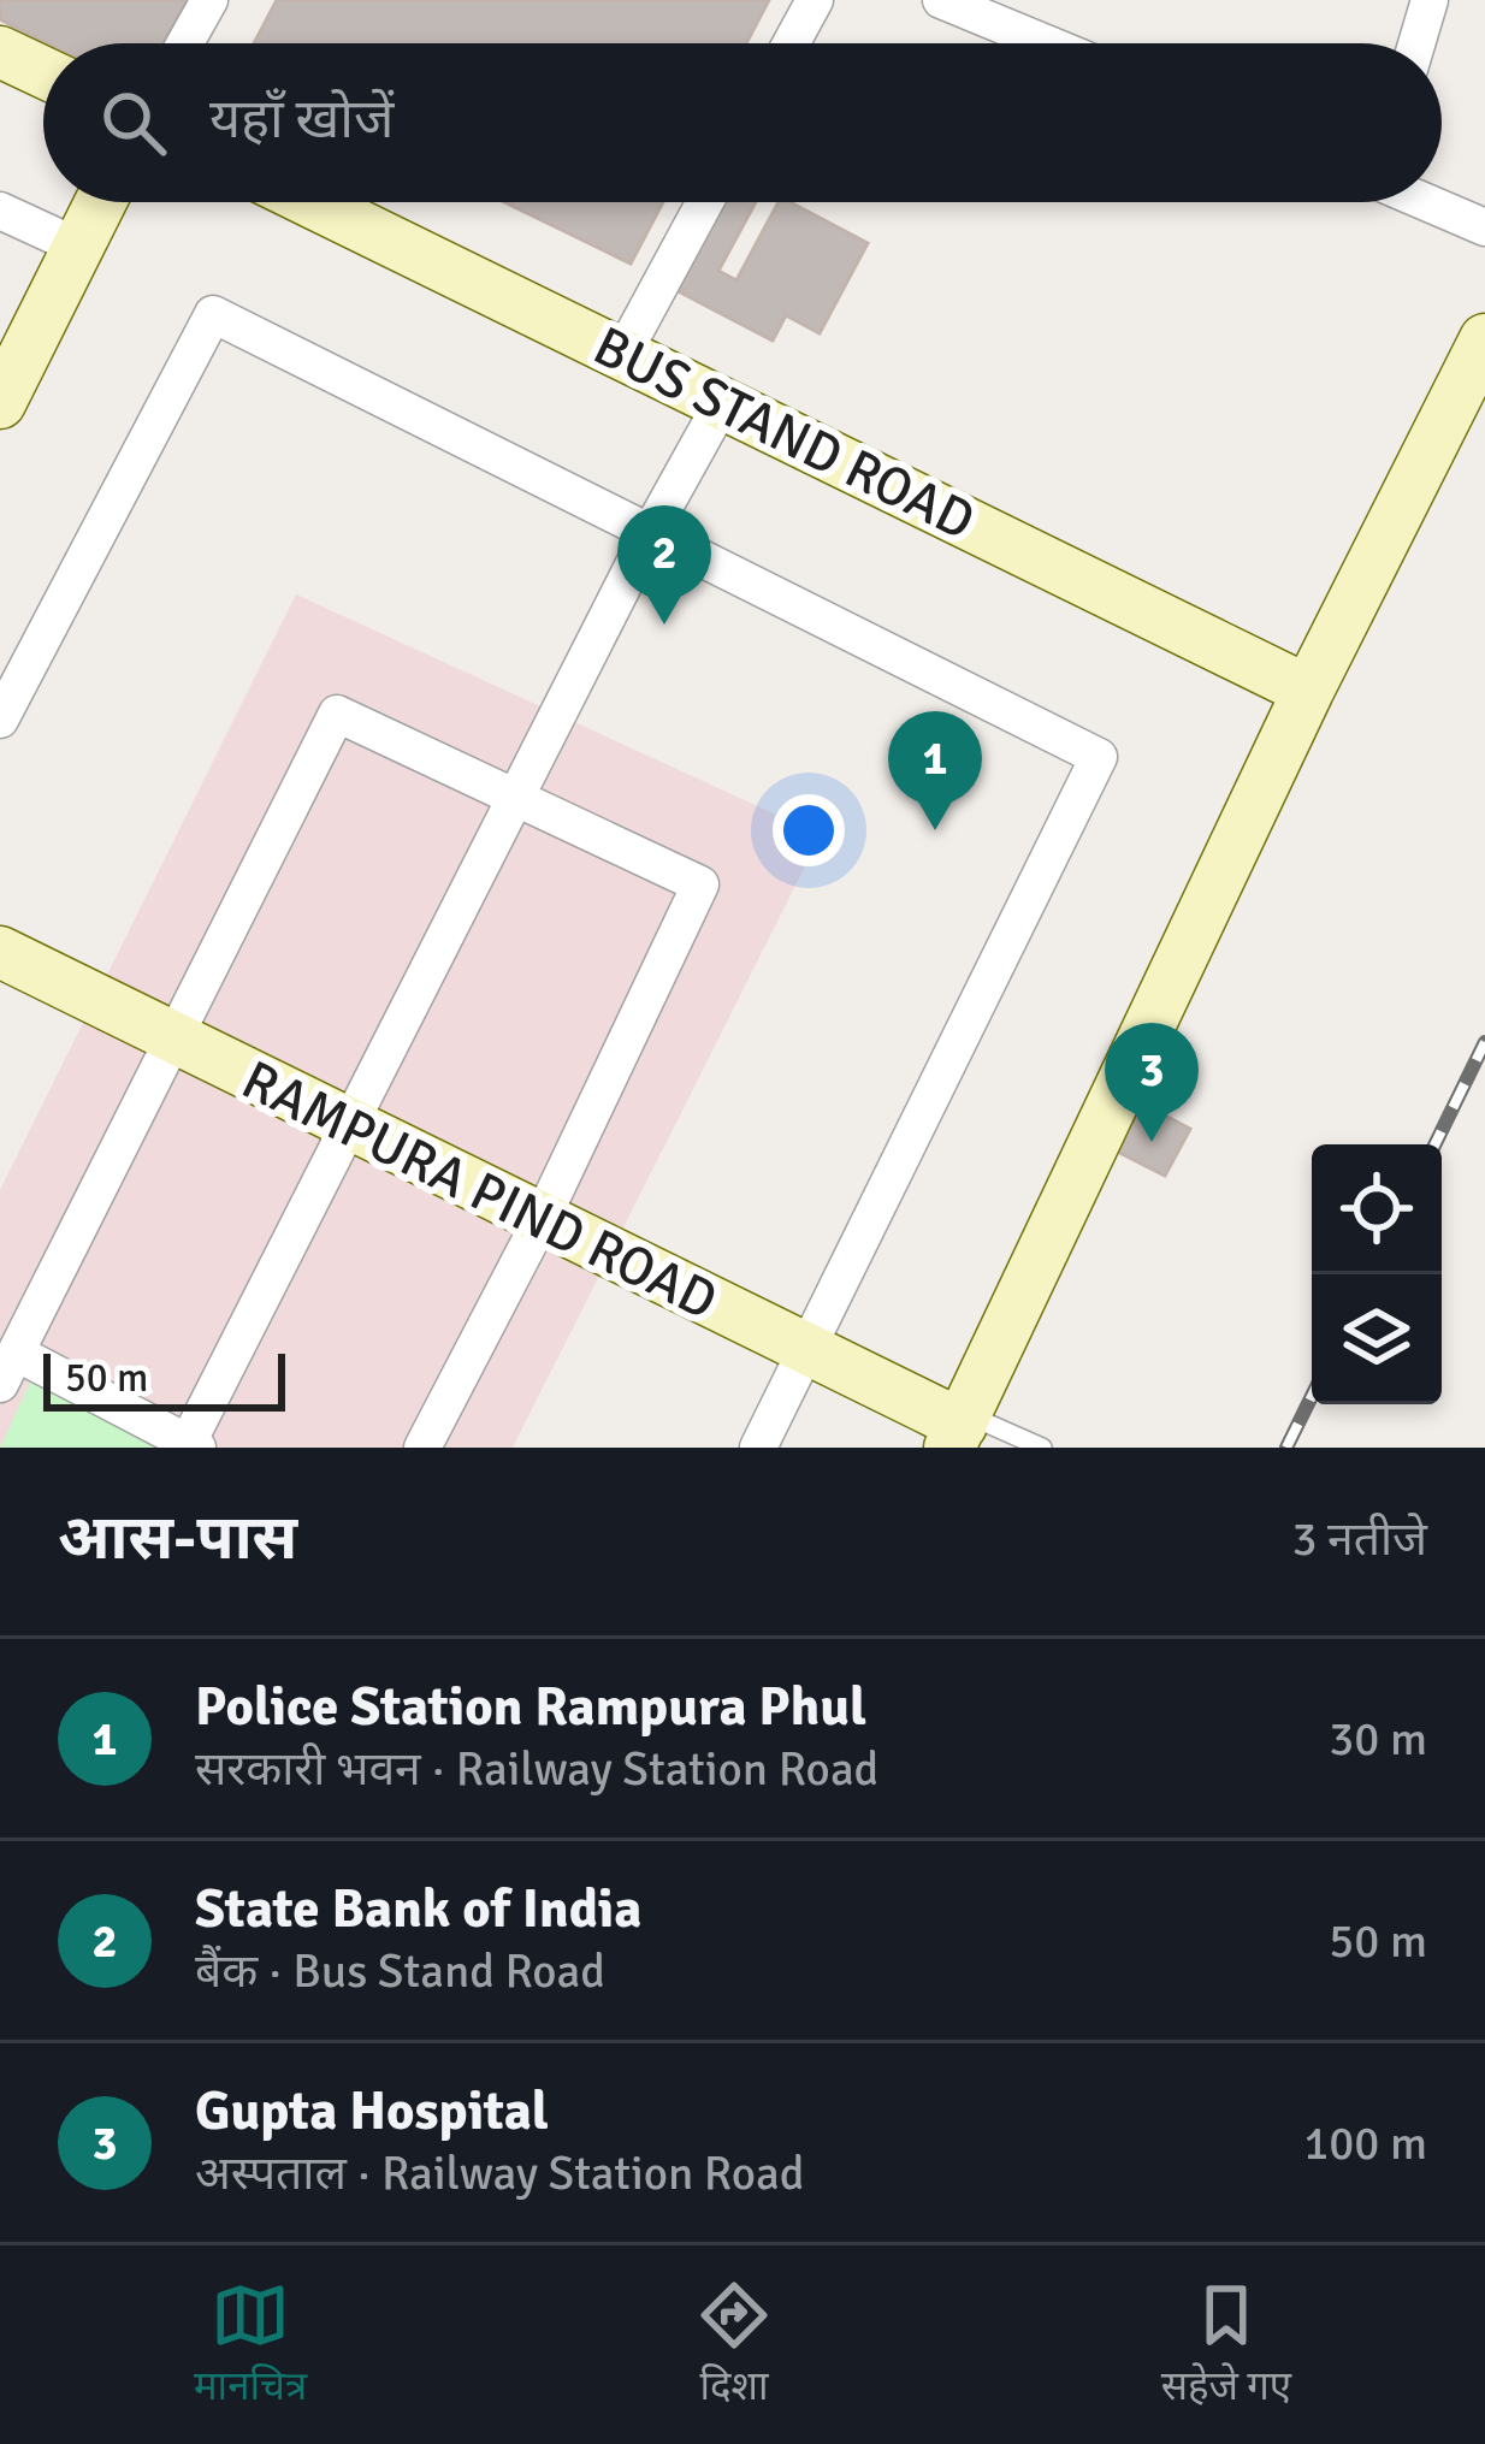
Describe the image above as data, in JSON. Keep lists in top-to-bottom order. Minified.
{"streets":{"street":["BUS STAND ROAD","RAMPURA PIND ROAD"]},"scale_bar":"50 m","page":{"search":"यहाँ खोजें","pins":["2","1","3"],"scale":"50 m","heading":["आस-पास","3 नतीजे"],"list":[{"mark":"1","name":"Police Station Rampura Phul","note":"सरकारी भवन · Railway Station Road","value":"30 m"},{"mark":"2","name":"State Bank of India","note":"बैंक · Bus Stand Road","value":"50 m"},{"mark":"3","name":"Gupta Hospital","note":"अस्पताल · Railway Station Road","value":"100 m"}],"nav":["मानचित्र","दिशा","सहेजे गए"]}}
